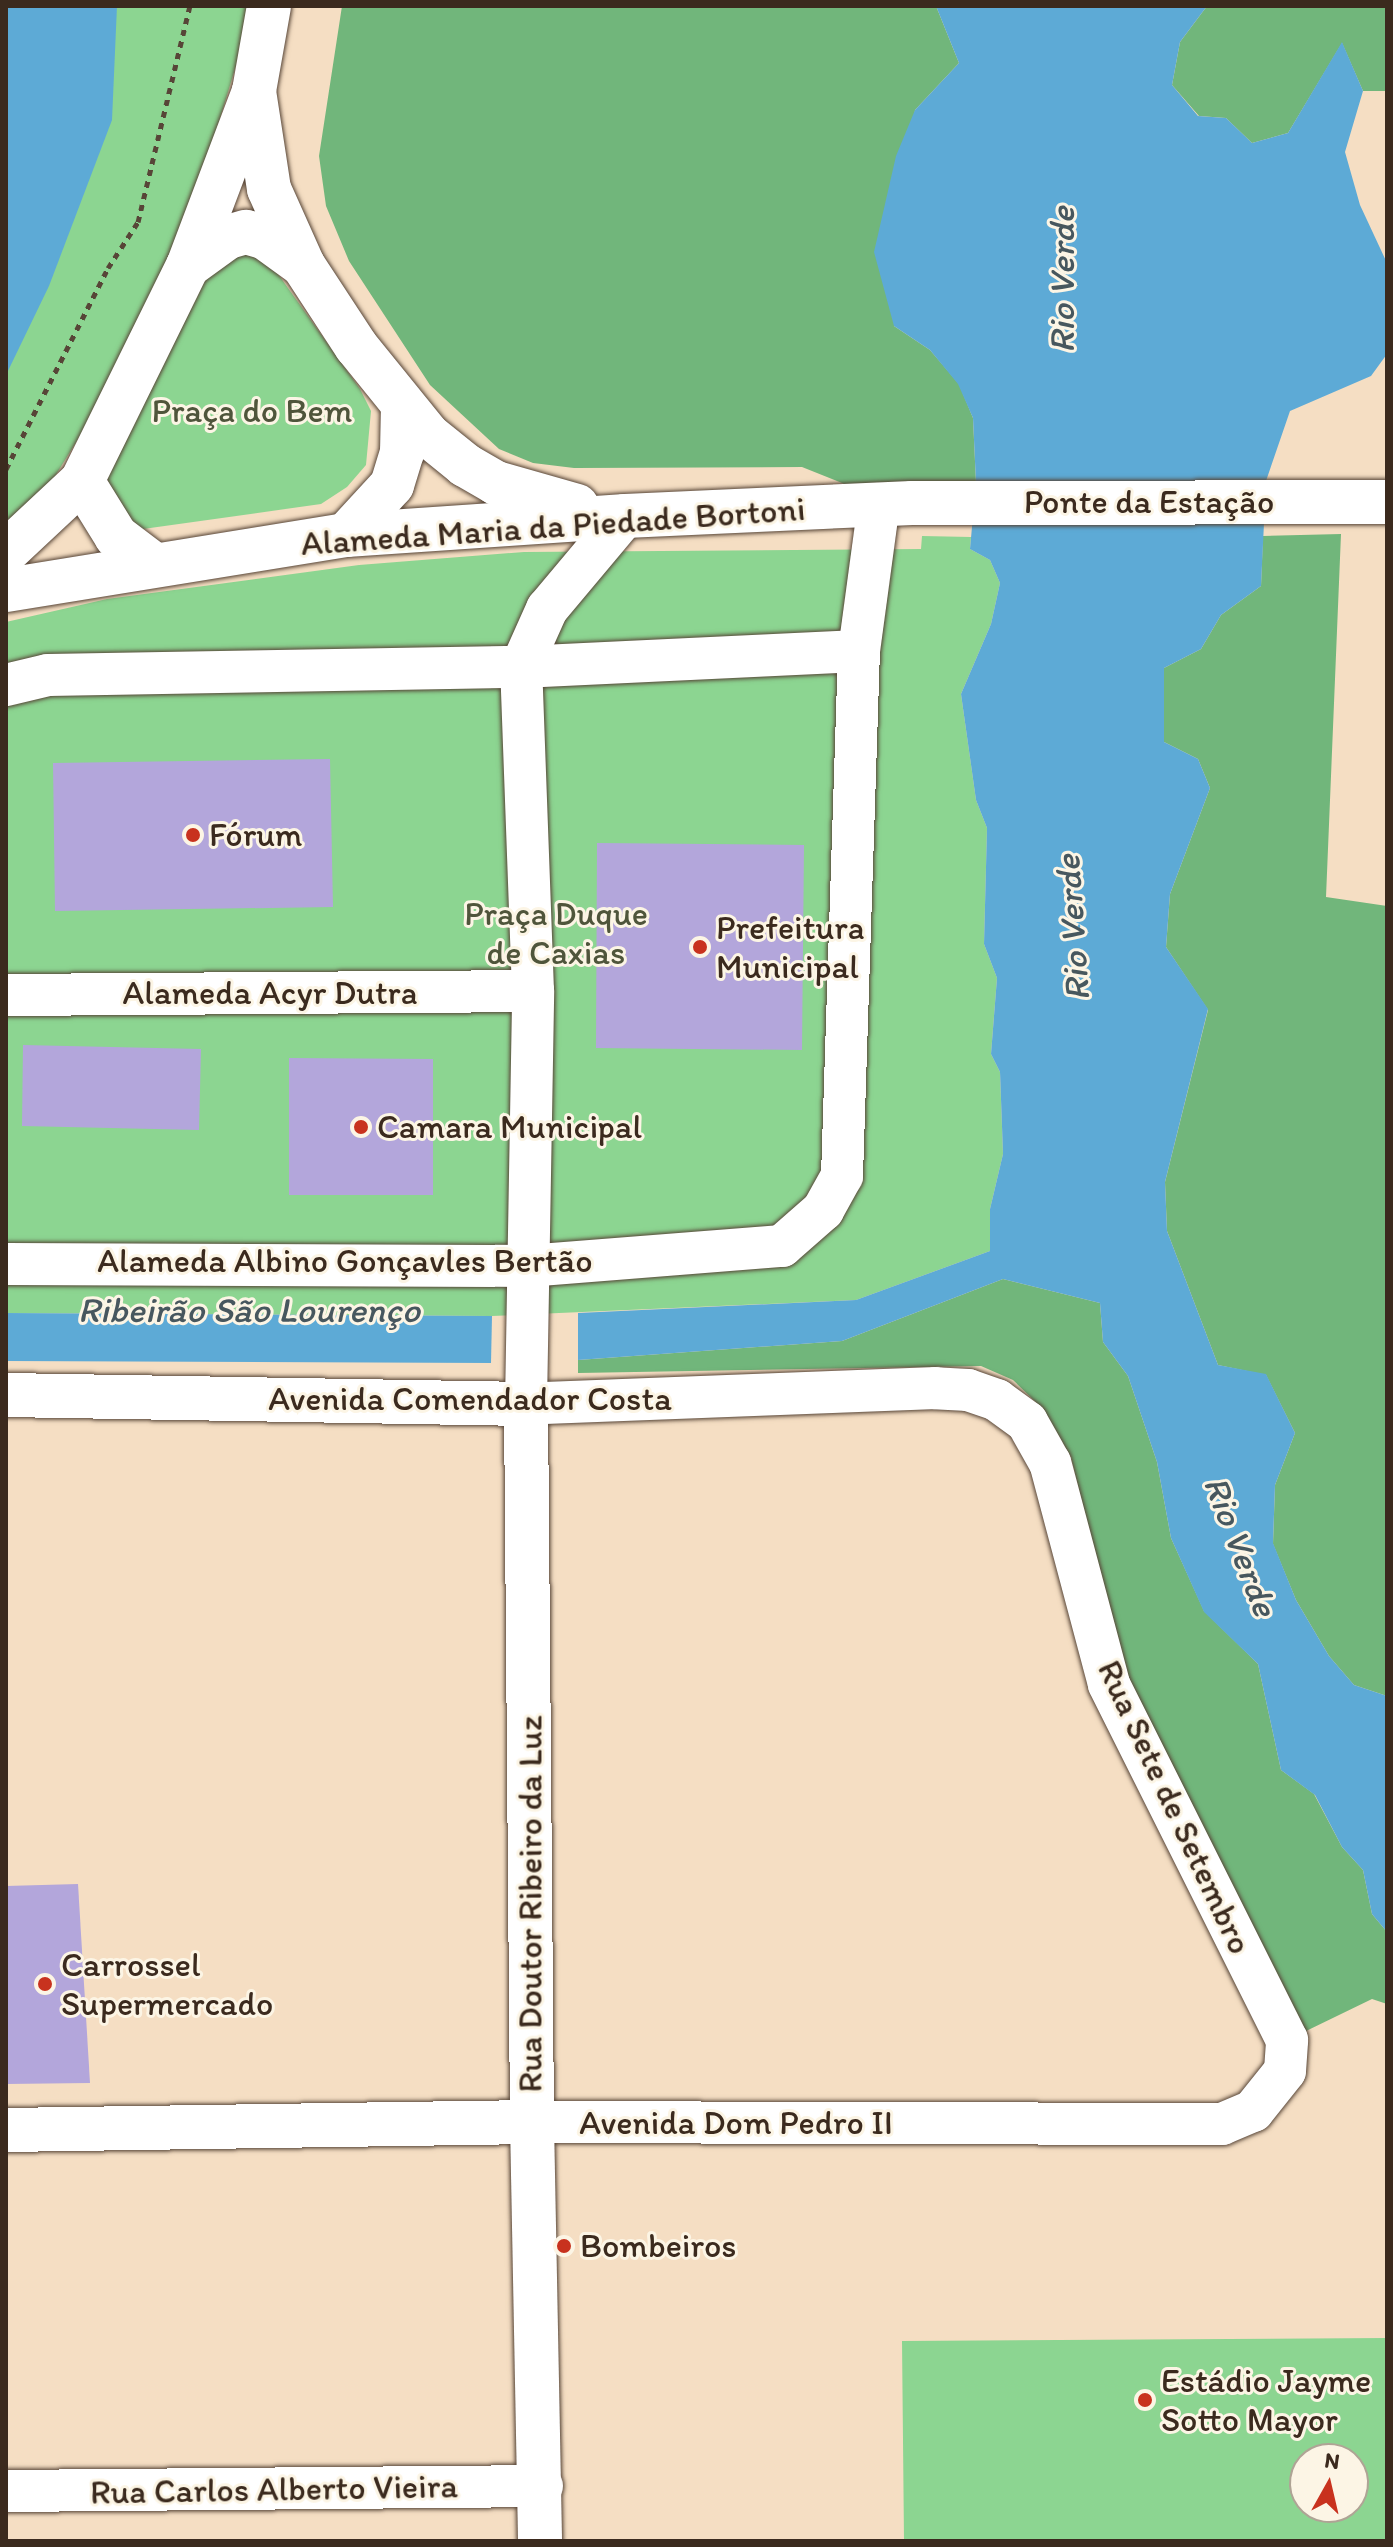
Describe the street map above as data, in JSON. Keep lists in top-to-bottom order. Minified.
{"streets":{"main road":["Ponte da Estação","Alameda Maria da Piedade Bortoni","Avenida Comendador Costa","Rua Doutor Ribeiro da Luz","Avenida Dom Pedro II"],"street":["Alameda Acyr Dutra","Alameda Albino Gonçavles Bertão","Rua Sete de Setembro","Rua Carlos Alberto Vieira"]},"crossings":[["Ponte da Estação","Alameda Maria da Piedade Bortoni"],["Alameda Acyr Dutra","Rua Doutor Ribeiro da Luz"],["Alameda Albino Gonçavles Bertão","Rua Doutor Ribeiro da Luz"],["Avenida Comendador Costa","Rua Sete de Setembro"],["Avenida Comendador Costa","Rua Doutor Ribeiro da Luz"],["Rua Sete de Setembro","Avenida Dom Pedro II"],["Rua Doutor Ribeiro da Luz","Avenida Dom Pedro II"],["Rua Doutor Ribeiro da Luz","Rua Carlos Alberto Vieira"]],"water":["Rio Verde","Ribeirão São Lourenço"],"parks":["Praça do Bem","Praça Duque de Caxias"],"places":["Fórum","Prefeitura Municipal","Camara Municipal","Carrossel Supermercado","Bombeiros","Estádio Jayme Sotto Mayor"],"north":"top"}
